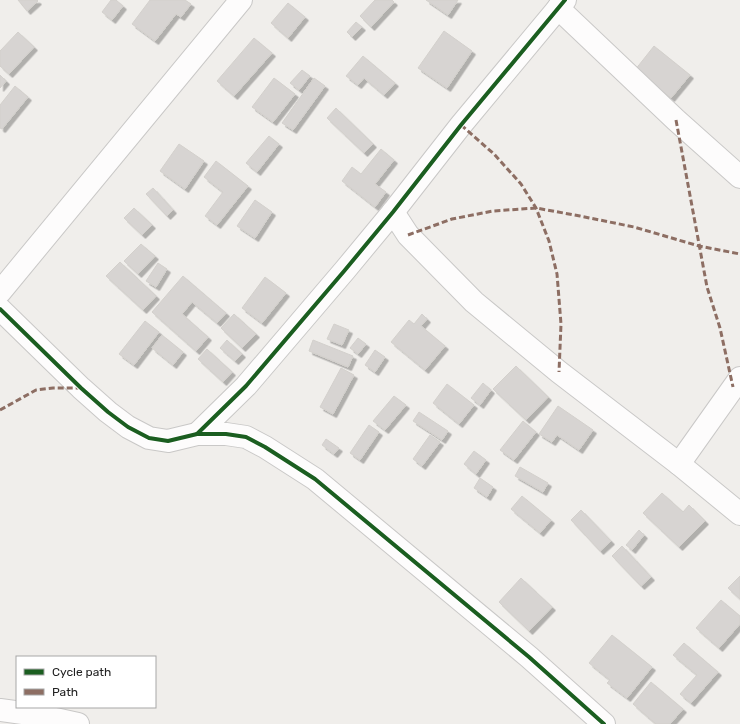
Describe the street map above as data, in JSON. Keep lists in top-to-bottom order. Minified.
{"legend":["Cycle path","Path"]}
